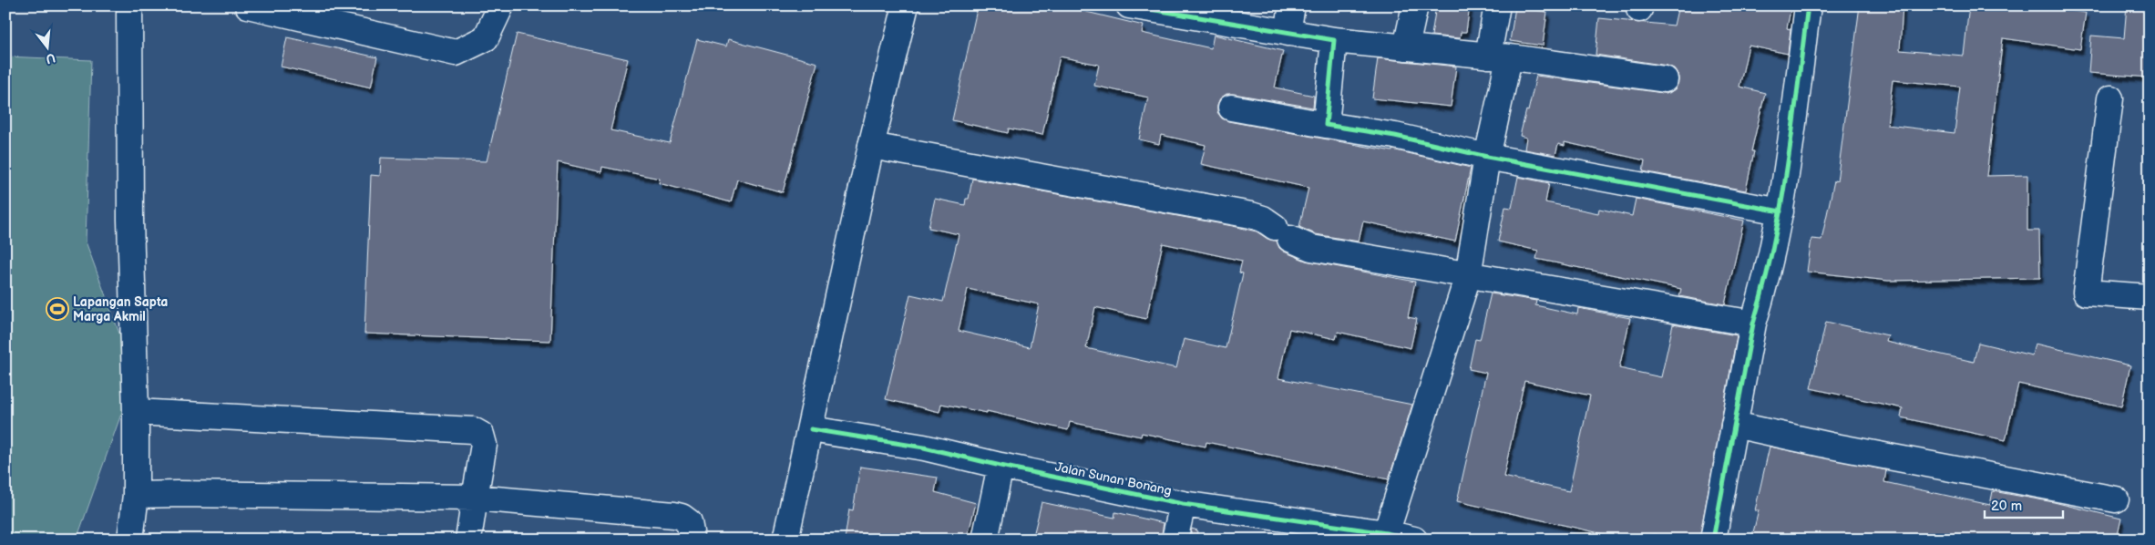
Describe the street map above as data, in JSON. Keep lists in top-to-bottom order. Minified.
{"streets":{"street":["Jalan Sunan Bonang"]},"places":{"sports":["Lapangan Sapta Marga Akmil"]},"scale_bar":"20 m","north":"bottom"}
